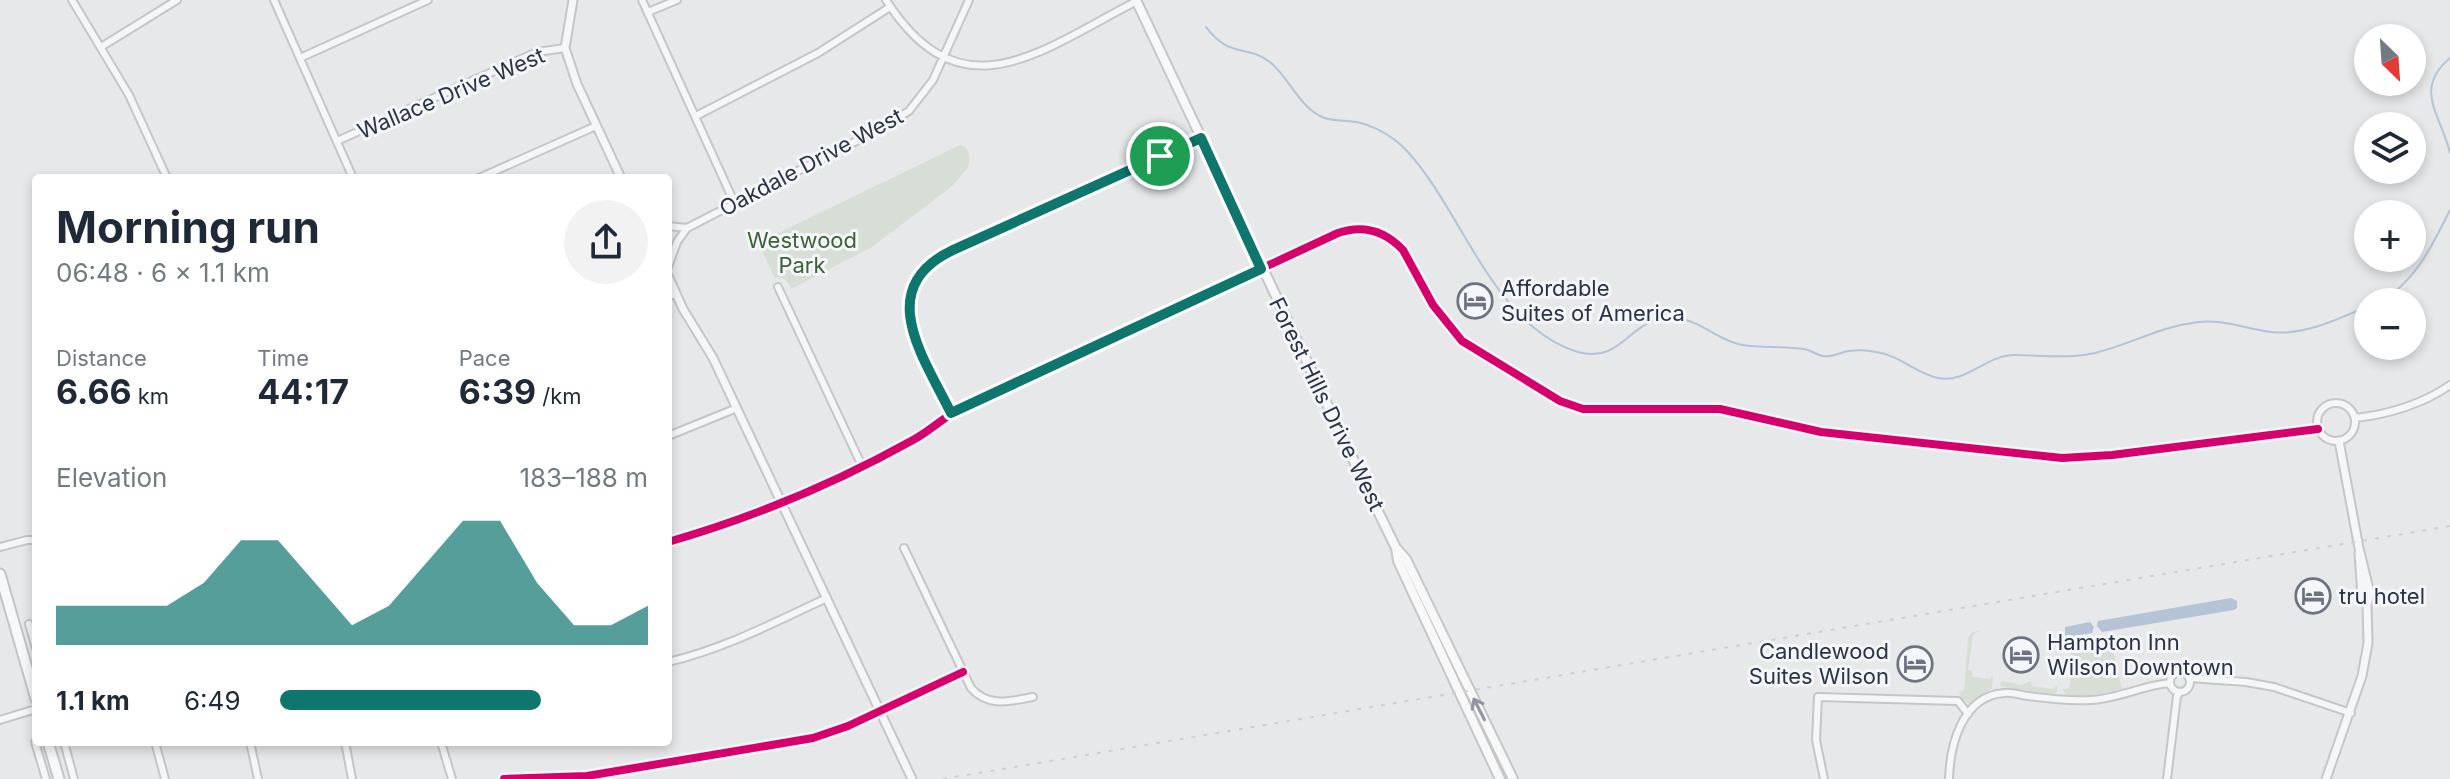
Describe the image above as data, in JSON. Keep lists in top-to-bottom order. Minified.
{"streets":{"main road":["Forest Hills Drive West"],"street":["Wallace Drive West","Oakdale Drive West"]},"parks":["Westwood Park"],"places":{"hotel":["Affordable Suites of America","tru hotel","Hampton Inn Wilson Downtown","Candlewood Suites Wilson"]},"north":"bottom right","page":{"map_buttons":["+","−"],"heading":["Morning run","06:48 · 6 × 1.1 km"],"stats":[["Distance","6.66 km"],["Time","44:17"],["Pace","6:39 /km"]],"chart":["Elevation","183–188 m"],"list":[{"name":"1.1 km","note":"6:49"}]}}
